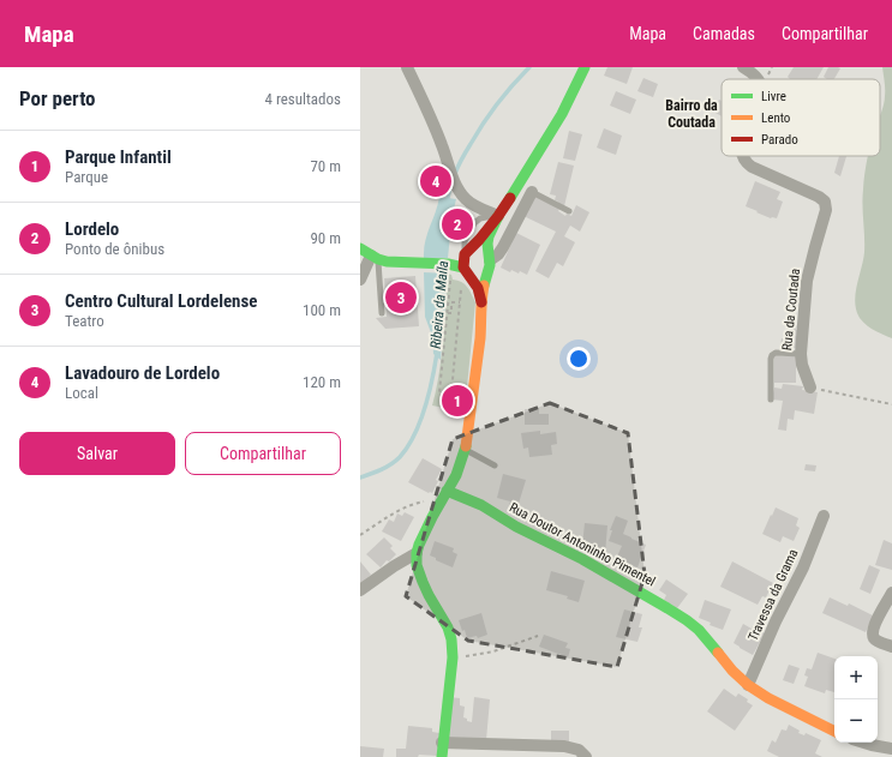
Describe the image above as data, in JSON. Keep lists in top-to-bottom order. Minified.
{"streets":{"street":["Rua da Coutada","Rua Doutor Antoninho Pimentel","Travessa da Grama"]},"crossings":[["Rua Doutor Antoninho Pimentel","Travessa da Grama"]],"districts":["Bairro da Coutada"],"water":["Ribeira da Maíla"],"legend":["Livre","Lento","Parado"],"page":{"header":"Mapa","nav":["Mapa","Camadas","Compartilhar"],"heading":["Por perto","4 resultados"],"list":[{"mark":"1","name":"Parque Infantil","note":"Parque","value":"70 m"},{"mark":"2","name":"Lordelo","note":"Ponto de ônibus","value":"90 m"},{"mark":"3","name":"Centro Cultural Lordelense","note":"Teatro","value":"100 m"},{"mark":"4","name":"Lavadouro de Lordelo","note":"Local","value":"120 m"}],"pins":["4","2","3","1"],"buttons":["Salvar","Compartilhar"],"map_buttons":["+","−"]}}
